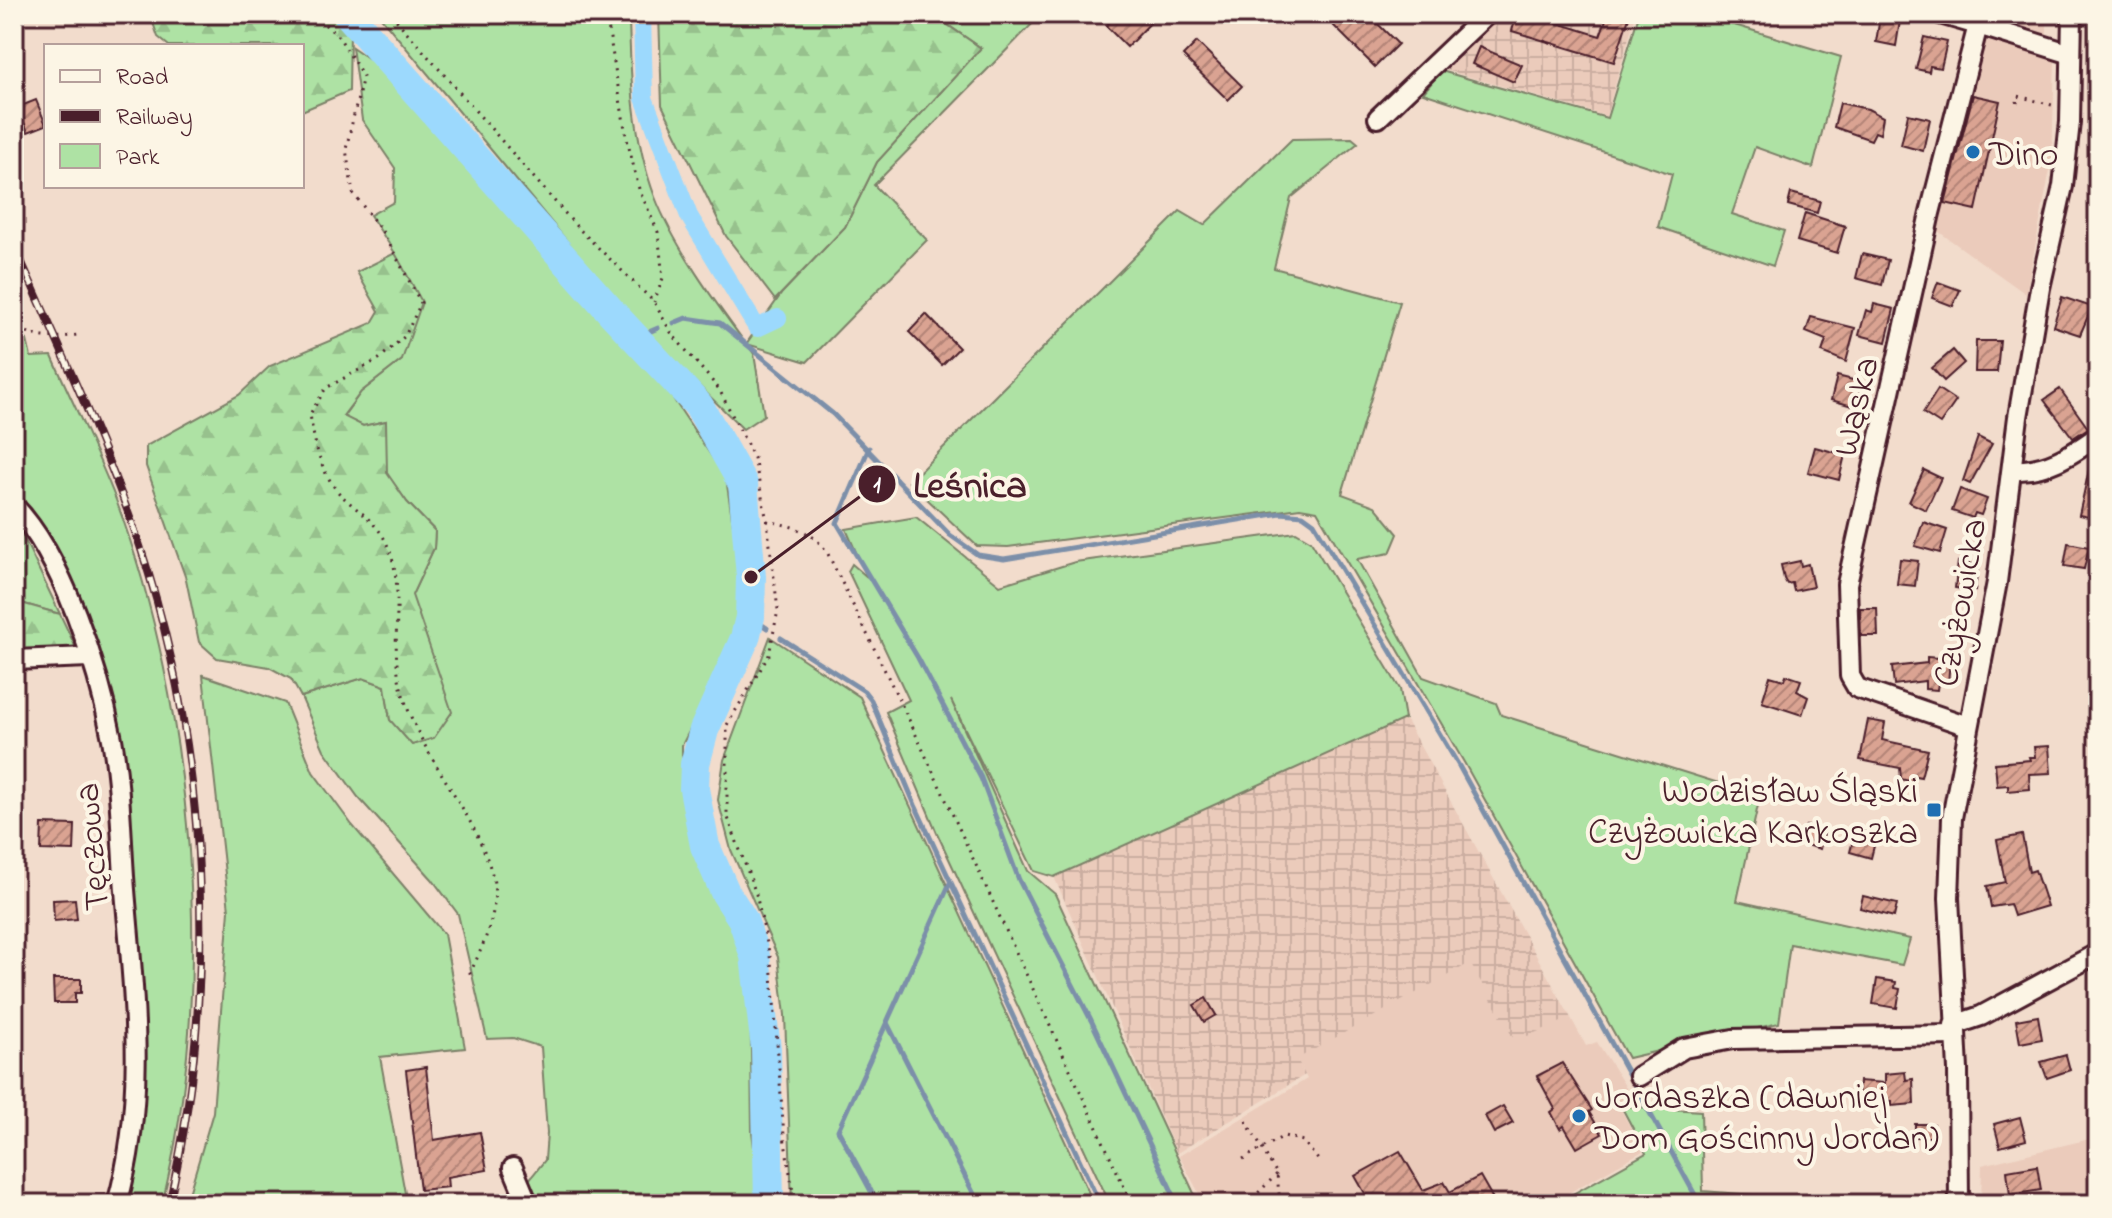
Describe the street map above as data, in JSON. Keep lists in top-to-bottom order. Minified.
{"streets":{"street":["Wąska","Czyżowicka","Tęczowa"]},"crossings":[["Wąska","Czyżowicka"]],"places":{"other":["Dino","Leśnica","Jordaszka (dawniej Dom Gościnny Jordan)"],"transit":["Wodzisław Śląski Czyżowicka Karkoszka"]},"legend":["Road","Railway","Park"]}
